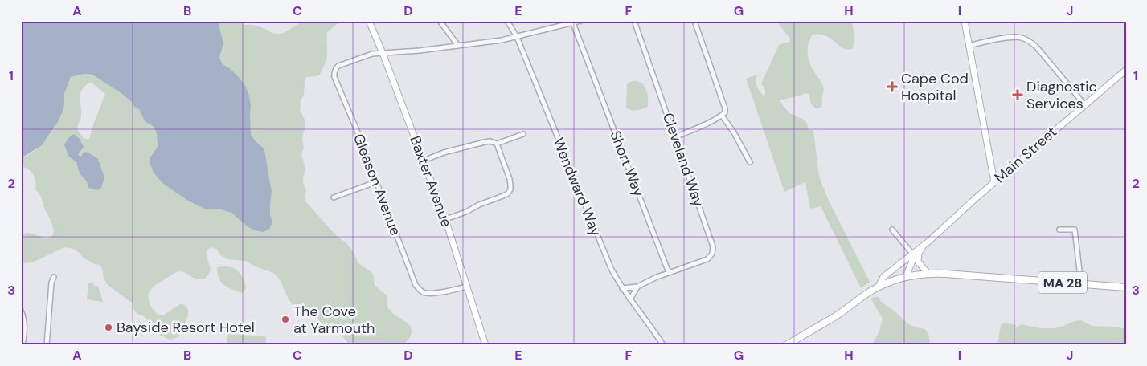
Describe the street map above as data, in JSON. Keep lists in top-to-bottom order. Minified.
{"streets":{"main road":["Main Street","MA 28"],"street":["Cleveland Way","Short Way","Baxter Avenue","Gleason Avenue","Wendward Way"]},"crossings":[["Main Street","MA 28"],["Cleveland Way","Short Way"],["Baxter Avenue","Gleason Avenue"]],"places":{"health":["Cape Cod Hospital","Diagnostic Services"],"other":["The Cove at Yarmouth","Bayside Resort Hotel"]},"grid":{"columns":["A","B","C","D","E","F","G","H","I","J"],"rows":["1","2","3"]}}
